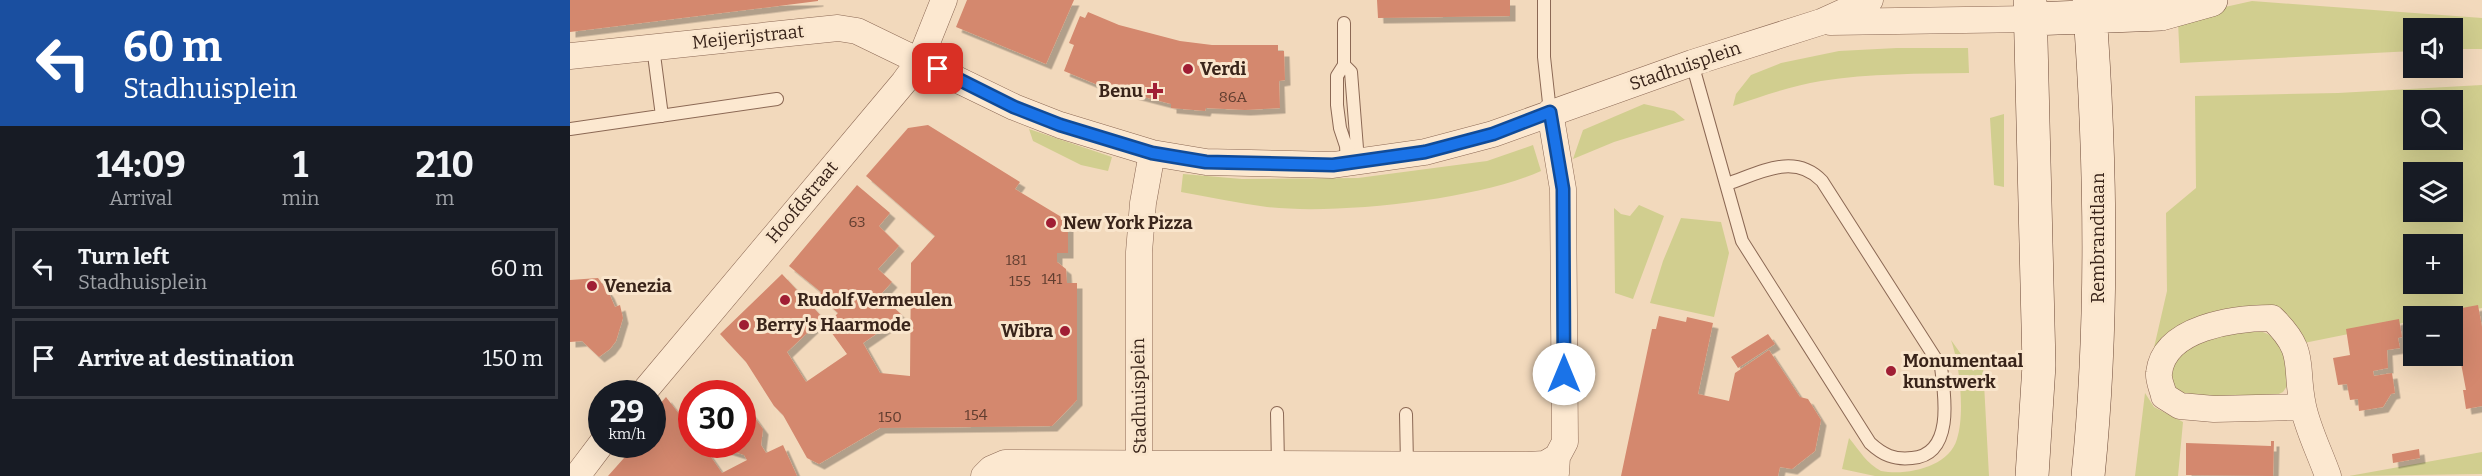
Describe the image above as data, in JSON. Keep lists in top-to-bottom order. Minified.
{"streets":{"main road":["Rembrandtlaan"],"street":["Meijerijstraat","Stadhuisplein","Hoofdstraat"]},"crossings":[["Meijerijstraat","Stadhuisplein"],["Meijerijstraat","Hoofdstraat"],["Stadhuisplein","Hoofdstraat"]],"places":{"other":["Verdi","New York Pizza","Venezia","Rudolf Vermeulen","Berry's Haarmode","Wibra","Monumentaal kunstwerk"],"health":["Benu"]},"house_numbers":["86A","63","181","141","155","154","150"],"page":{"turn":["60 m","Stadhuisplein"],"map_buttons":["+","−"],"eta":["14:09","Arrival","1","min","210","m"],"list":[{"name":"Turn left","note":"Stadhuisplein","value":"60 m"},{"name":"Arrive at destination","value":"150 m"}],"speed":"29 km/h","limit":"30"}}
